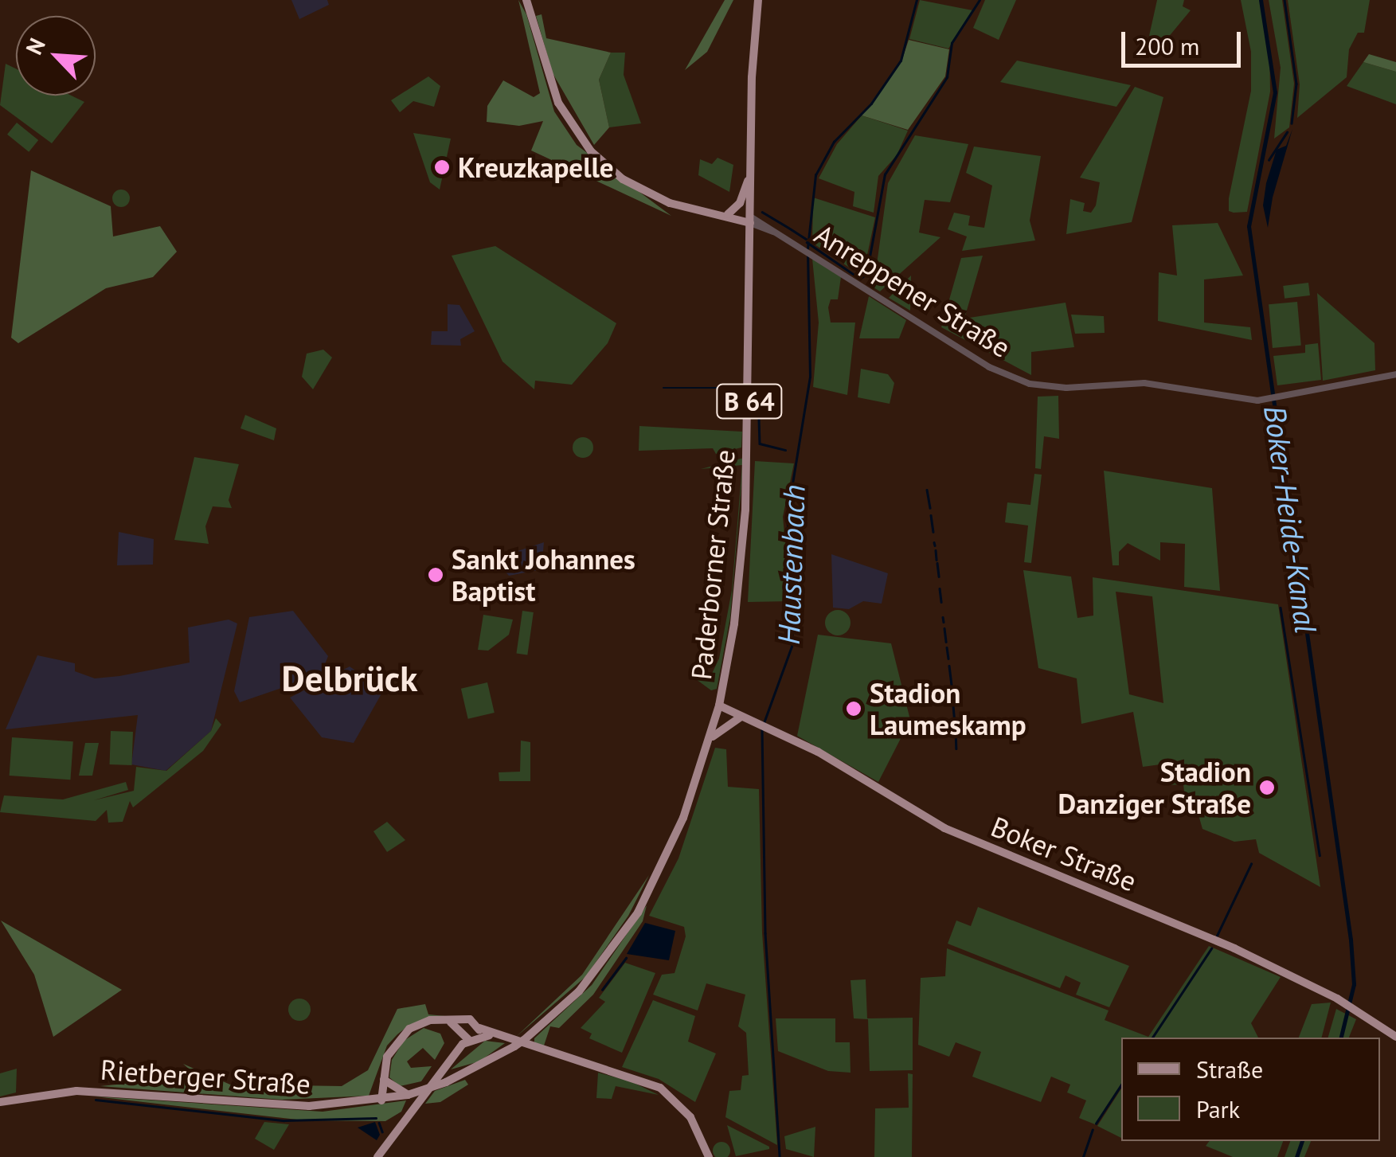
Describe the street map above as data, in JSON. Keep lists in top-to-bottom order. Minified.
{"streets":{"main road":["B 64","Paderborner Straße","Boker Straße","Rietberger Straße"],"street":["Anreppener Straße"]},"crossings":[["Anreppener Straße","Paderborner Straße"],["Paderborner Straße","Boker Straße"],["Paderborner Straße","Rietberger Straße"]],"districts":["Delbrück"],"water":["Boker-Heide-Kanal","Haustenbach"],"places":["Kreuzkapelle","Sankt Johannes Baptist","Stadion Laumeskamp","Stadion Danziger Straße"],"legend":["Straße","Park"],"scale_bar":"200 m","north":"top left"}
